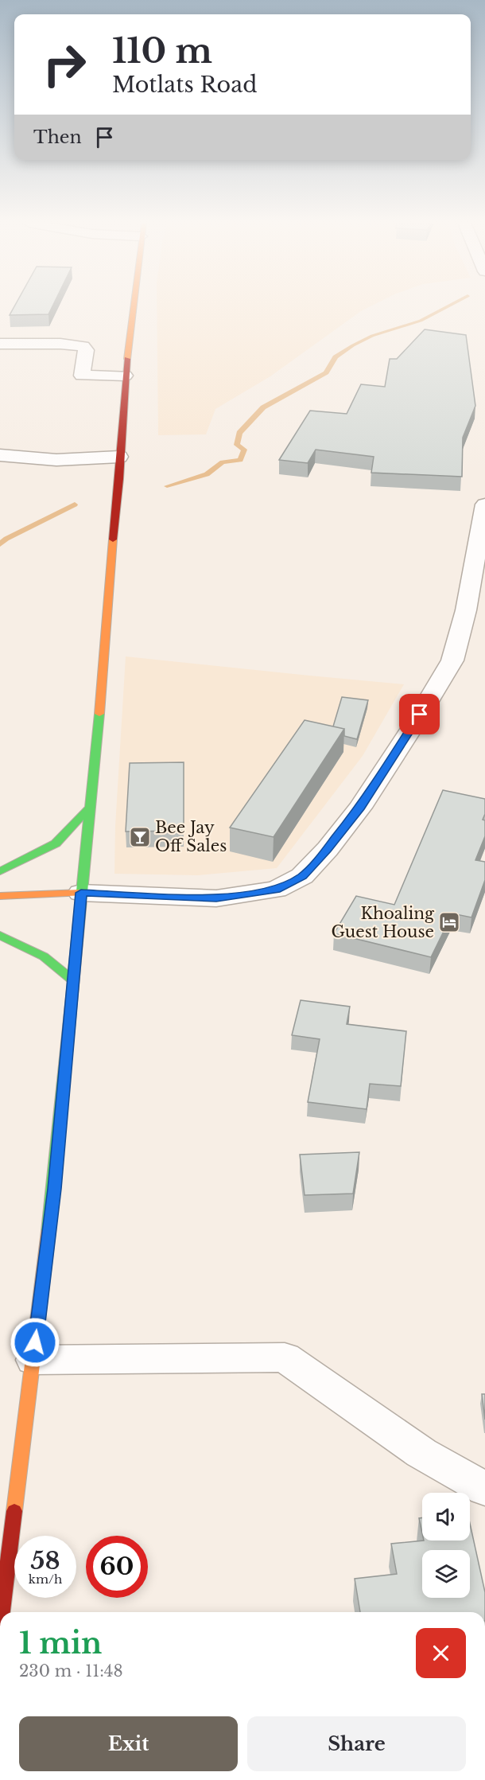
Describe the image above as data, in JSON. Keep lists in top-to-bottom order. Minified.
{"places":{"bar":["Bee Jay Off Sales"],"hotel":["Khoaling Guest House"]},"page":{"turn":["110 m","Motlats Road"],"then":"Then","speed":"58 km/h","limit":"60","heading":["1 min","230 m · 11:48"],"buttons":["Exit","Share"]}}
